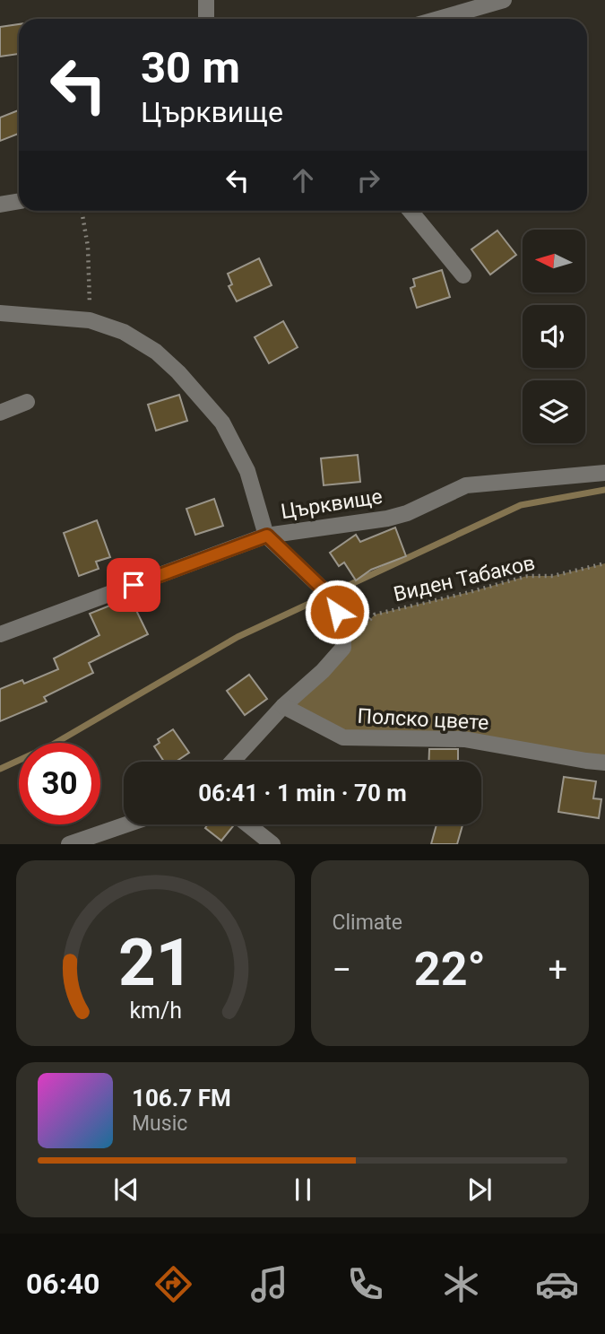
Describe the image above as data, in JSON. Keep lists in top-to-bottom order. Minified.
{"streets":{"street":["Църквище","Полско цвете"],"path":["Виден Табаков"]},"north":"left","page":{"turn":["30 m","Църквище"],"limit":"30","trip":"06:41 · 1 min · 70 m","tile":"Climate","heat":["−","22°","+"],"song":["106.7 FM","Music"],"tabs":"06:40","gauge":["21","km/h"]}}
